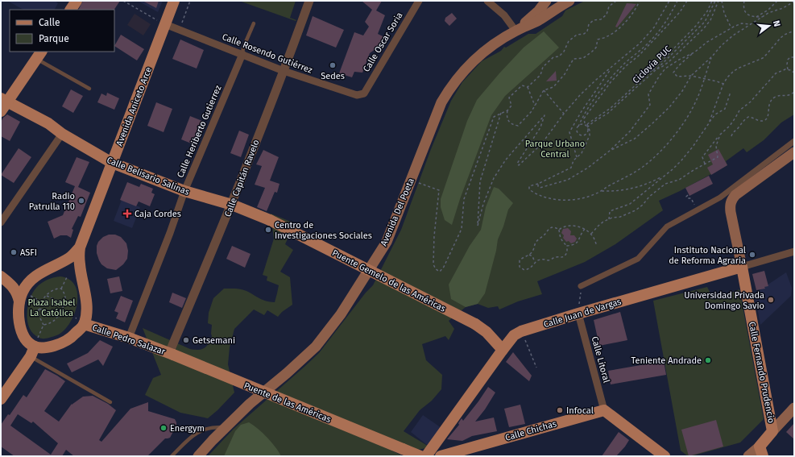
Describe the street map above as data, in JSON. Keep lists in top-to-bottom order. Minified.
{"streets":{"main road":["Avenida Aniceto Arce","Calle Belisario Salinas","Avenida Del Poeta","Puente Gemelo de las Américas","Calle Juan de Vargas","Calle Pedro Salazar","Calle Fernando Prudencio","Puente de las Américas","Calle Chichas"],"street":["Calle Oscar Soria","Calle Rosendo Gutiérrez","Calle Heriberto Gutierrez","Calle Capitán Ravelo","Calle Litoral"],"path":["Ciclovía PUC"]},"crossings":[["Calle Oscar Soria","Calle Rosendo Gutiérrez"],["Calle Rosendo Gutiérrez","Avenida Aniceto Arce"],["Calle Rosendo Gutiérrez","Calle Heriberto Gutierrez"],["Calle Rosendo Gutiérrez","Calle Capitán Ravelo"],["Avenida Aniceto Arce","Calle Belisario Salinas"],["Avenida Aniceto Arce","Calle Pedro Salazar"],["Calle Heriberto Gutierrez","Calle Belisario Salinas"],["Calle Heriberto Gutierrez","Calle Pedro Salazar"],["Calle Belisario Salinas","Calle Capitán Ravelo"],["Calle Belisario Salinas","Puente Gemelo de las Américas"],["Calle Capitán Ravelo","Calle Pedro Salazar"],["Calle Capitán Ravelo","Puente de las Américas"],["Puente Gemelo de las Américas","Calle Juan de Vargas"],["Calle Juan de Vargas","Calle Litoral"],["Calle Juan de Vargas","Calle Fernando Prudencio"],["Calle Pedro Salazar","Puente de las Américas"],["Calle Litoral","Calle Chichas"]],"parks":["Parque Urbano Central","Plaza Isabel La Católica"],"places":{"other":["Sedes","Radio Patrulla 110","Centro de Investigaciones Sociales","ASFI","Instituto Nacional de Reforma Agraria","Universidad Privada Domingo Savio","Getsemani","Teniente Andrade","Infocal","Energym"],"health":["Caja Cordes"]},"legend":["Calle","Parque"],"north":"right"}
